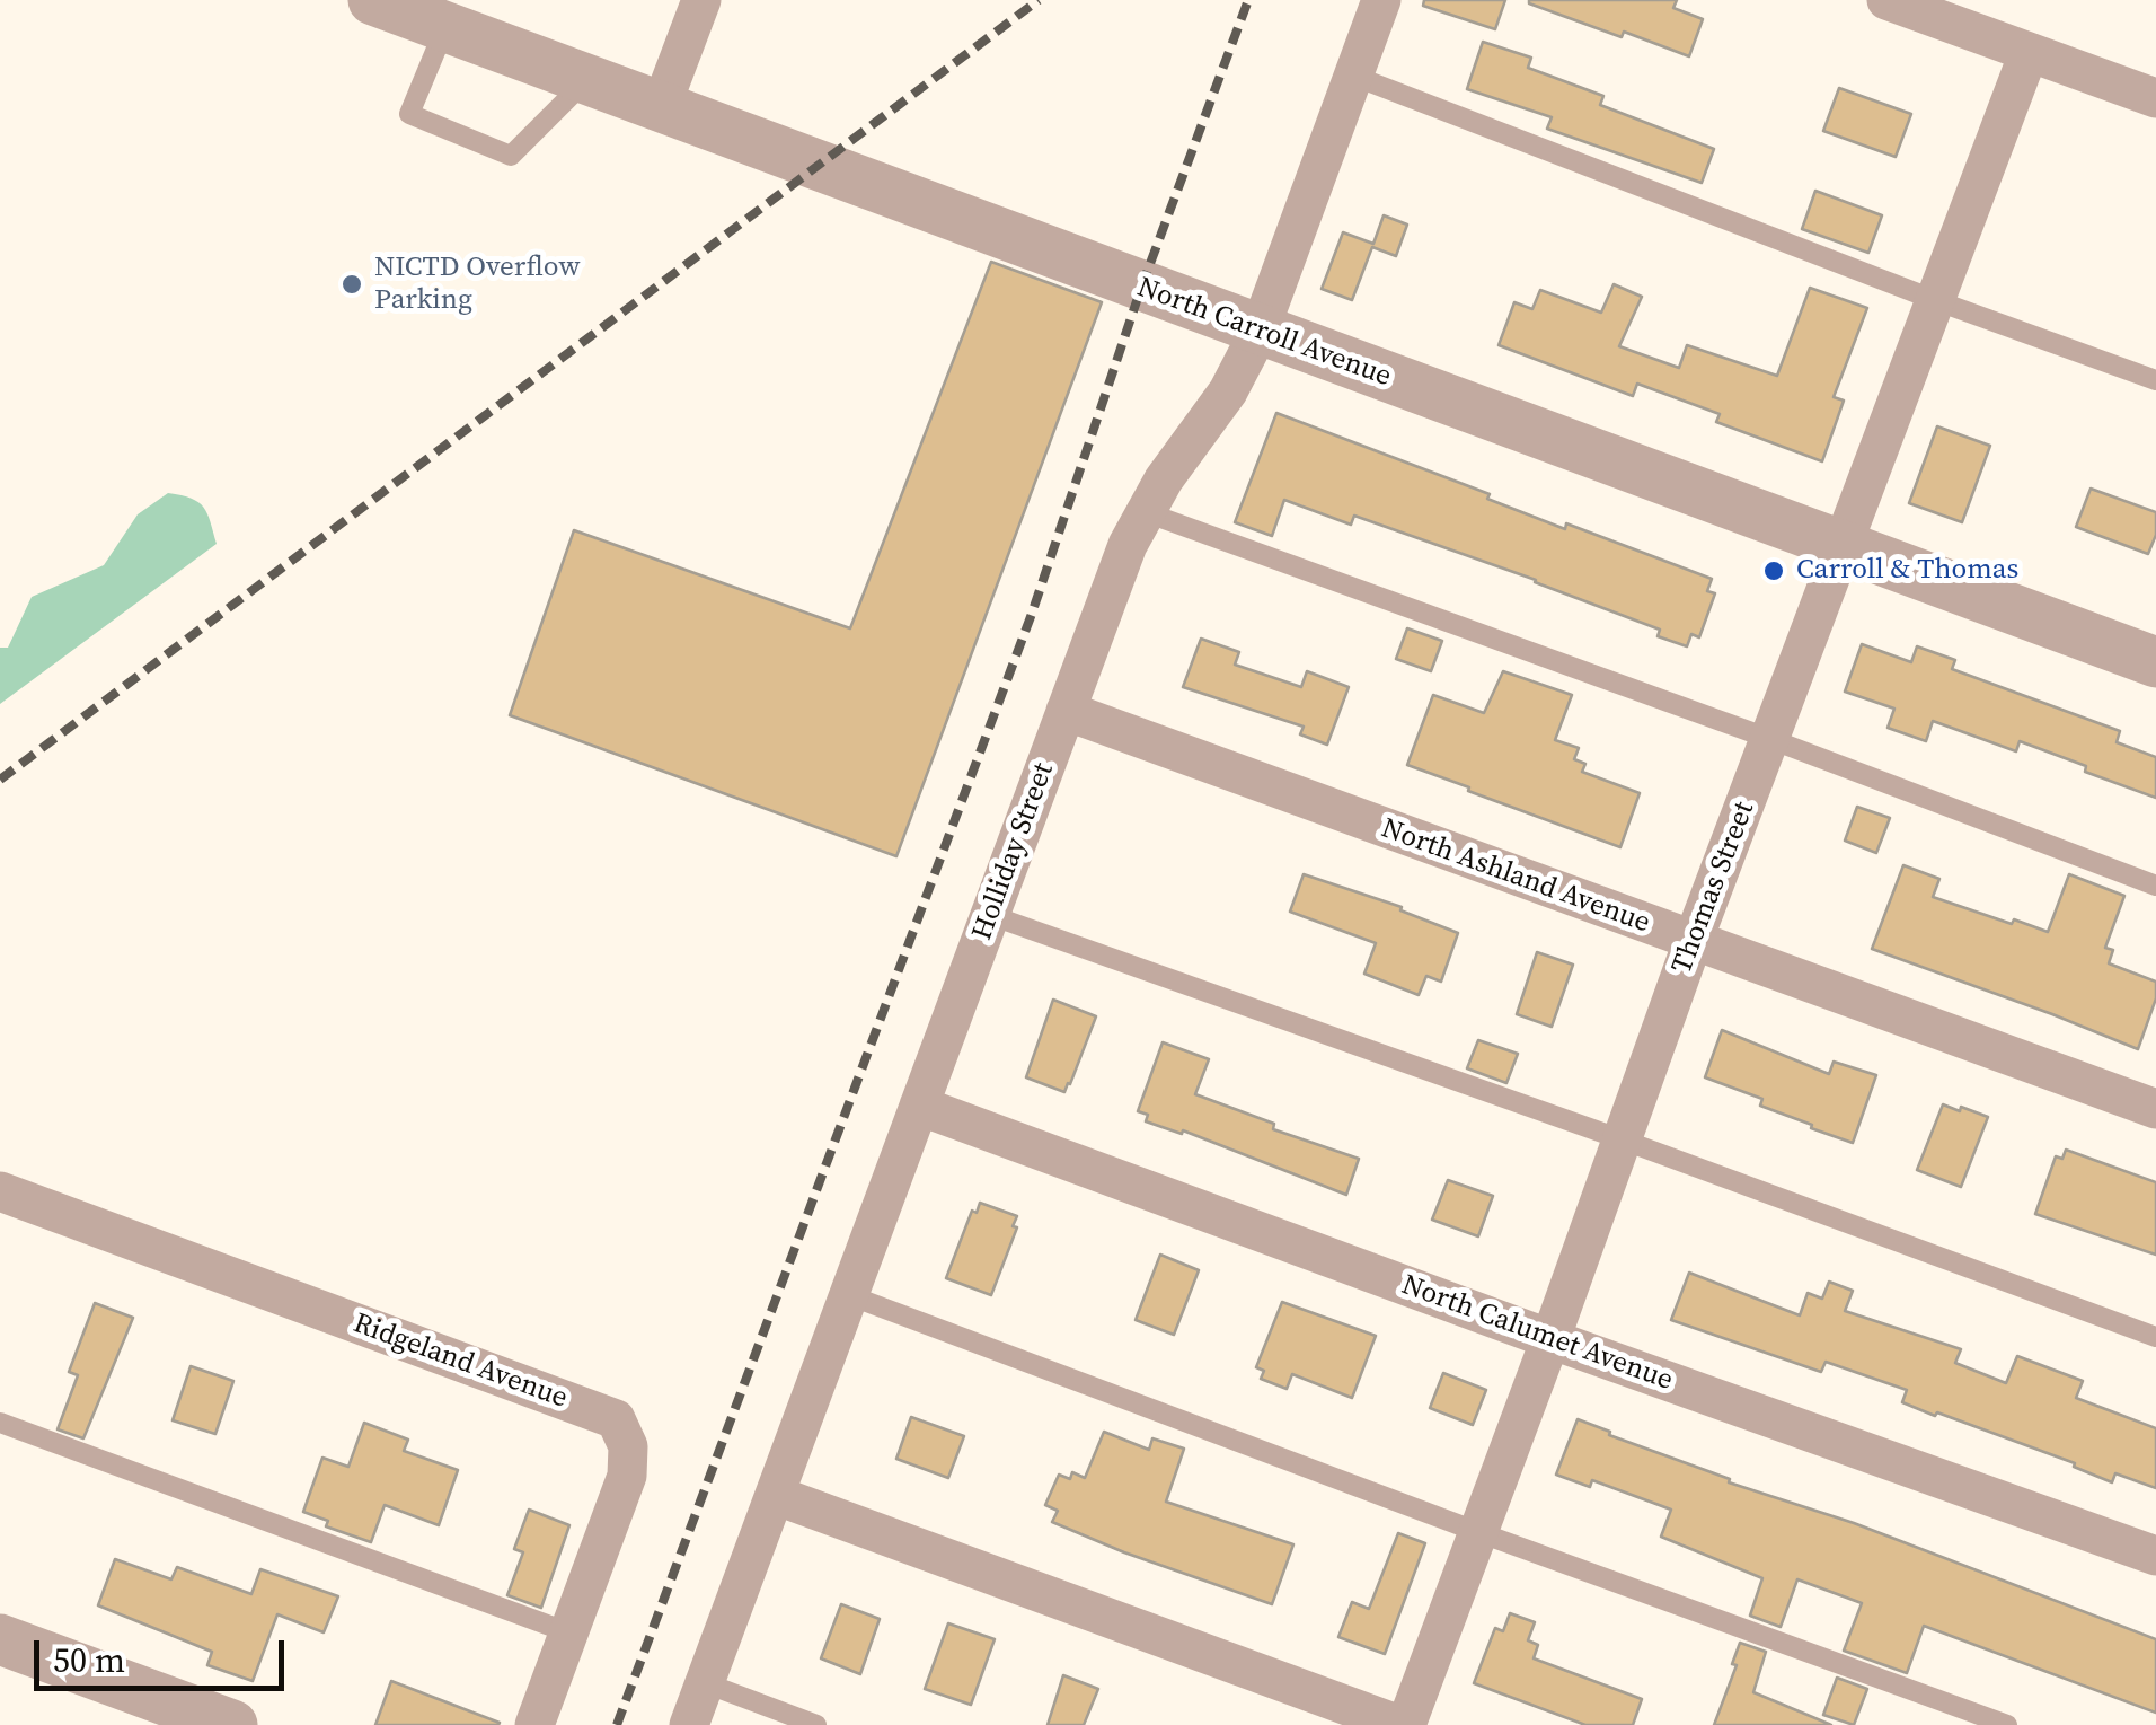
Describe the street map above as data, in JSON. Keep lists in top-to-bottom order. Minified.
{"streets":{"street":["North Carroll Avenue","Holliday Street","North Ashland Avenue","Thomas Street","North Calumet Avenue","Ridgeland Avenue"]},"crossings":[["North Carroll Avenue","Holliday Street"],["North Carroll Avenue","Thomas Street"],["Holliday Street","North Ashland Avenue"],["Holliday Street","North Calumet Avenue"],["North Ashland Avenue","Thomas Street"],["Thomas Street","North Calumet Avenue"]],"places":["NICTD Overflow Parking","Carroll & Thomas"],"scale_bar":"50 m"}
